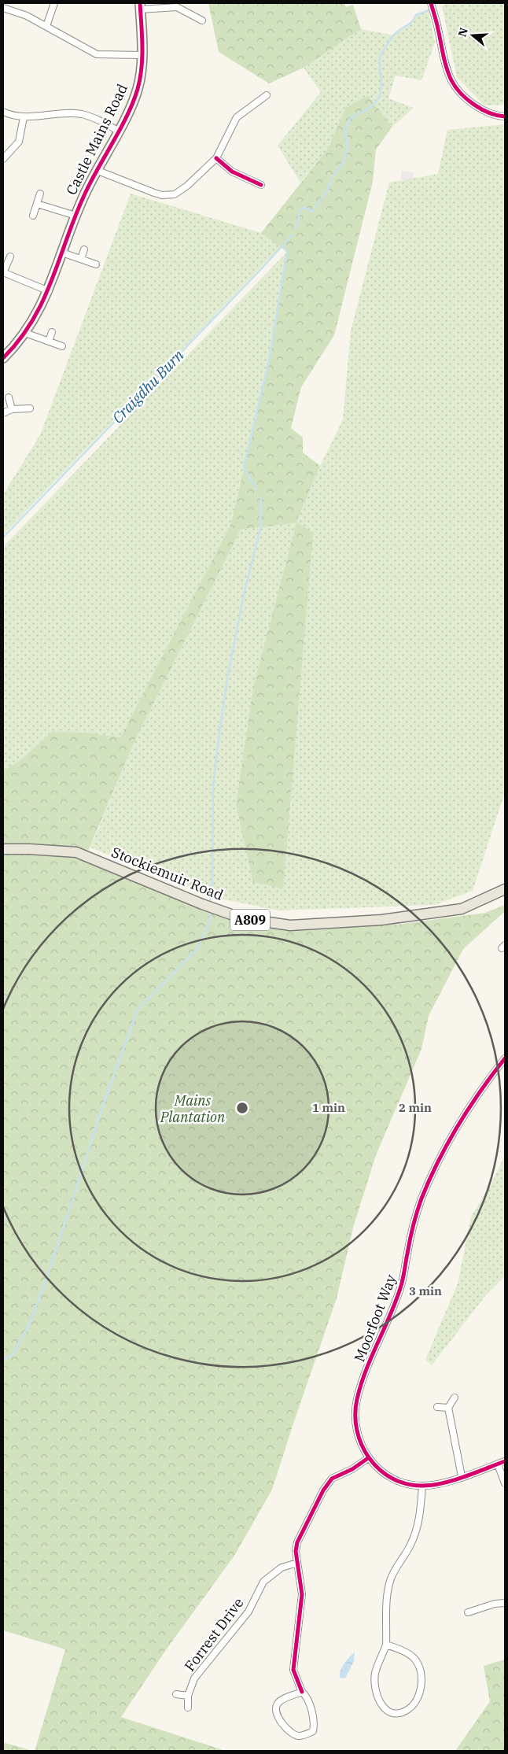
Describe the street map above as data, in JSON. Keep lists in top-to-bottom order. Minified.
{"streets":{"main road":["Stockiemuir Road","A809"],"street":["Castle Mains Road","Moorfoot Way","Forrest Drive"]},"water":["Craigdhu Burn"],"parks":["Mains Plantation"],"north":"left","rings":["1 min","2 min","3 min"]}
